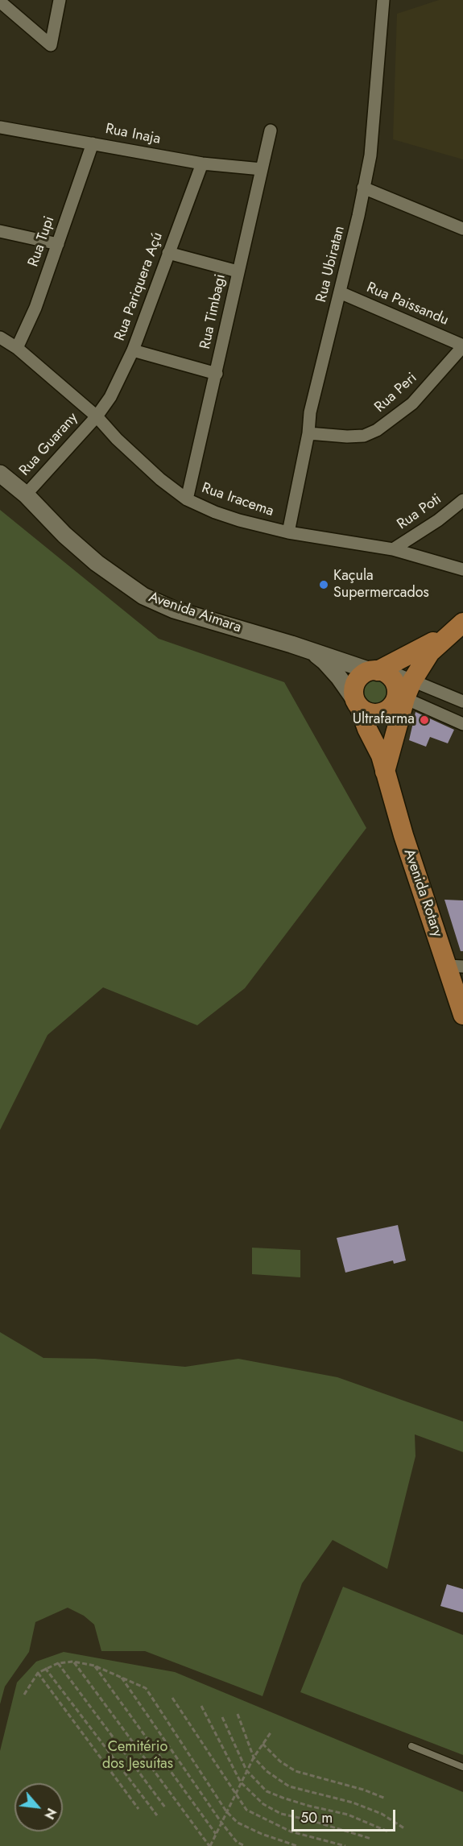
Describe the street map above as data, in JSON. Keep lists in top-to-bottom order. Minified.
{"streets":{"main road":["Avenida Aimara","Avenida Rotary"],"street":["Rua Inaja","Rua Tupi","Rua Ubiratan","Rua Pariquera Açú","Rua Paissandu","Rua Timbagi","Rua Peri","Rua Guarany","Rua Iracema","Rua Poti"]},"crossings":[["Rua Inaja","Rua Tupi"],["Rua Inaja","Rua Pariquera Açú"],["Rua Inaja","Rua Timbagi"],["Rua Tupi","Rua Iracema"],["Rua Ubiratan","Rua Paissandu"],["Rua Ubiratan","Rua Peri"],["Rua Ubiratan","Rua Iracema"],["Rua Pariquera Açú","Rua Guarany"],["Rua Pariquera Açú","Rua Iracema"],["Rua Paissandu","Rua Peri"],["Rua Timbagi","Rua Iracema"],["Rua Guarany","Rua Iracema"],["Rua Guarany","Avenida Aimara"],["Rua Iracema","Rua Poti"],["Avenida Aimara","Avenida Rotary"]],"parks":["Cemitério dos Jesuítas"],"places":["Kaçula Supermercados","Ultrafarma"],"scale_bar":"50 m","north":"bottom right"}
